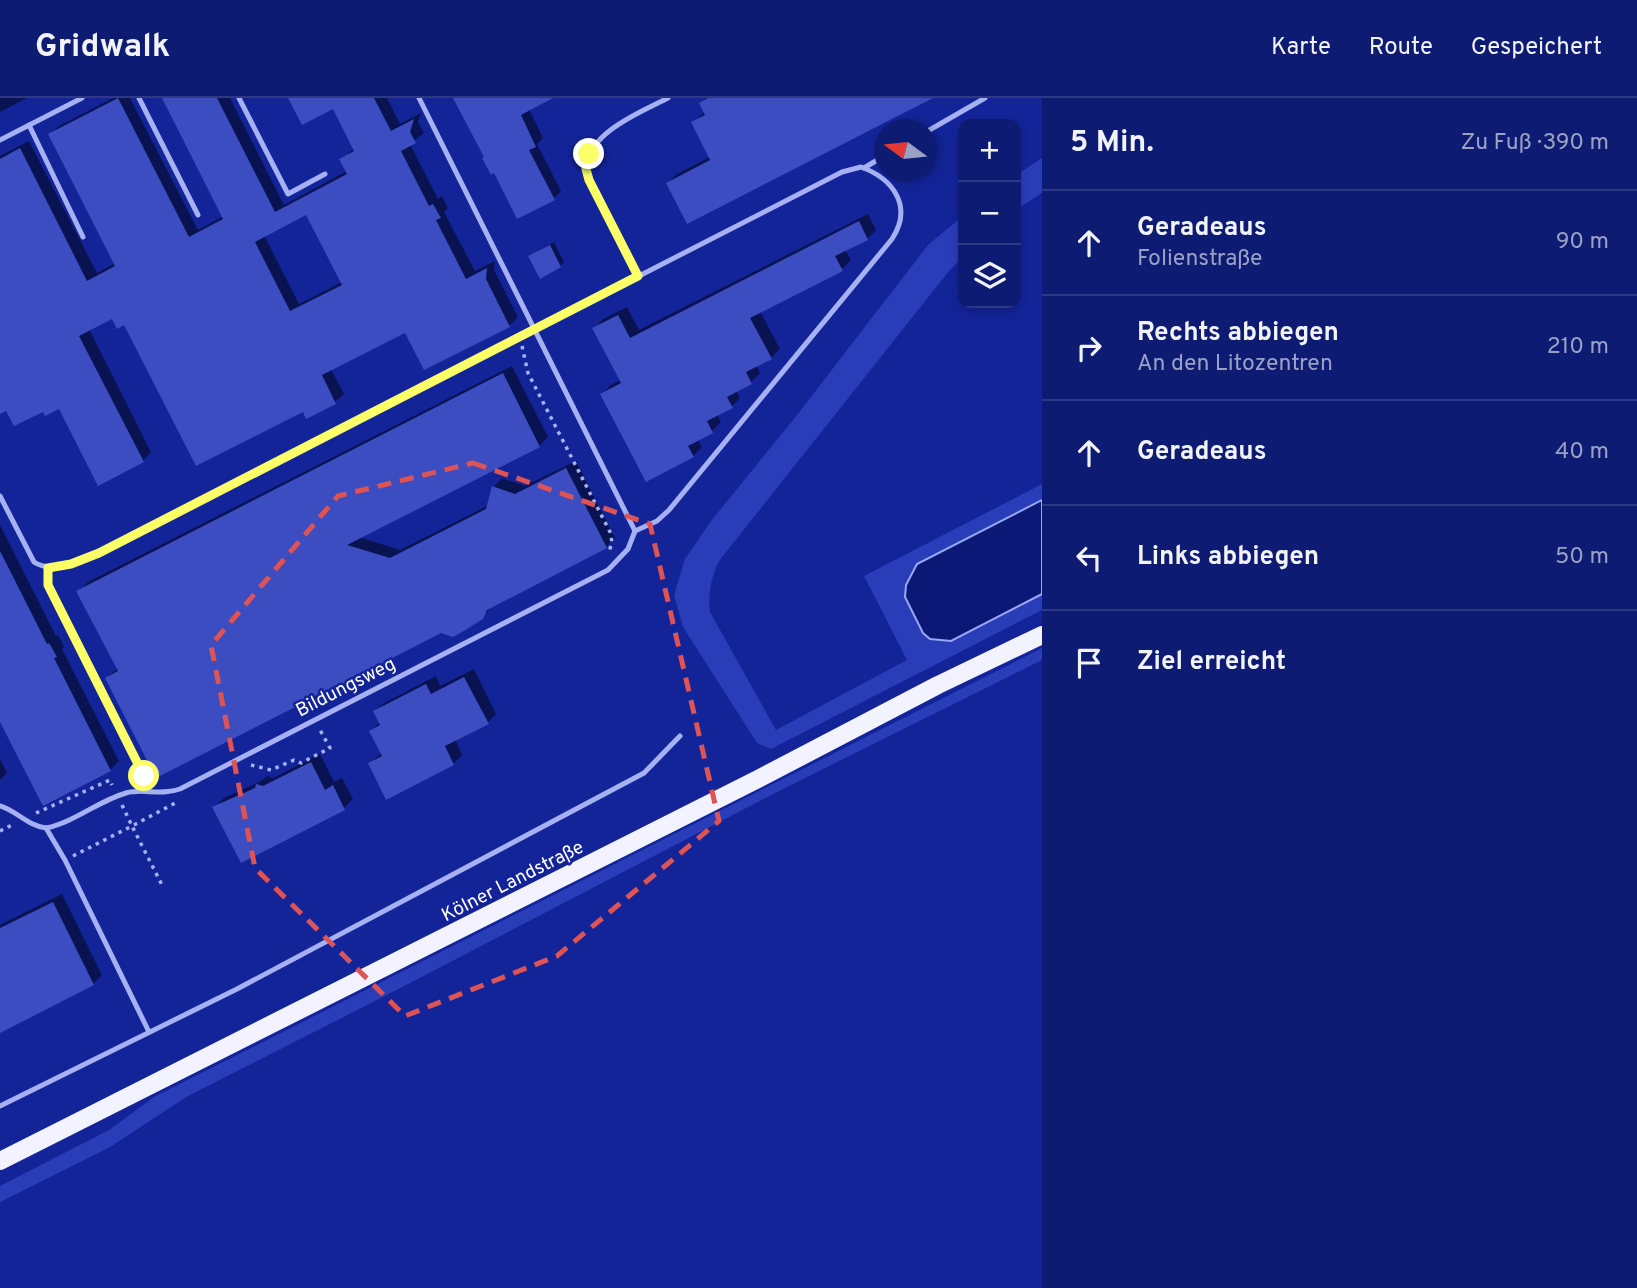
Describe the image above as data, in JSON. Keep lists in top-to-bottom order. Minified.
{"streets":{"main road":["Kölner Landstraße"],"lane":["Bildungsweg"]},"north":"left","page":{"header":"Gridwalk","nav":["Karte","Route","Gespeichert"],"heading":["5 Min.","Zu Fuß · 390 m"],"map_buttons":["+","−"],"list":[["Geradeaus","Folienstraße","90 m"],["Rechts abbiegen","An den Litozentren","210 m"],["Geradeaus","40 m"],["Links abbiegen","50 m"],"Ziel erreicht"]}}
